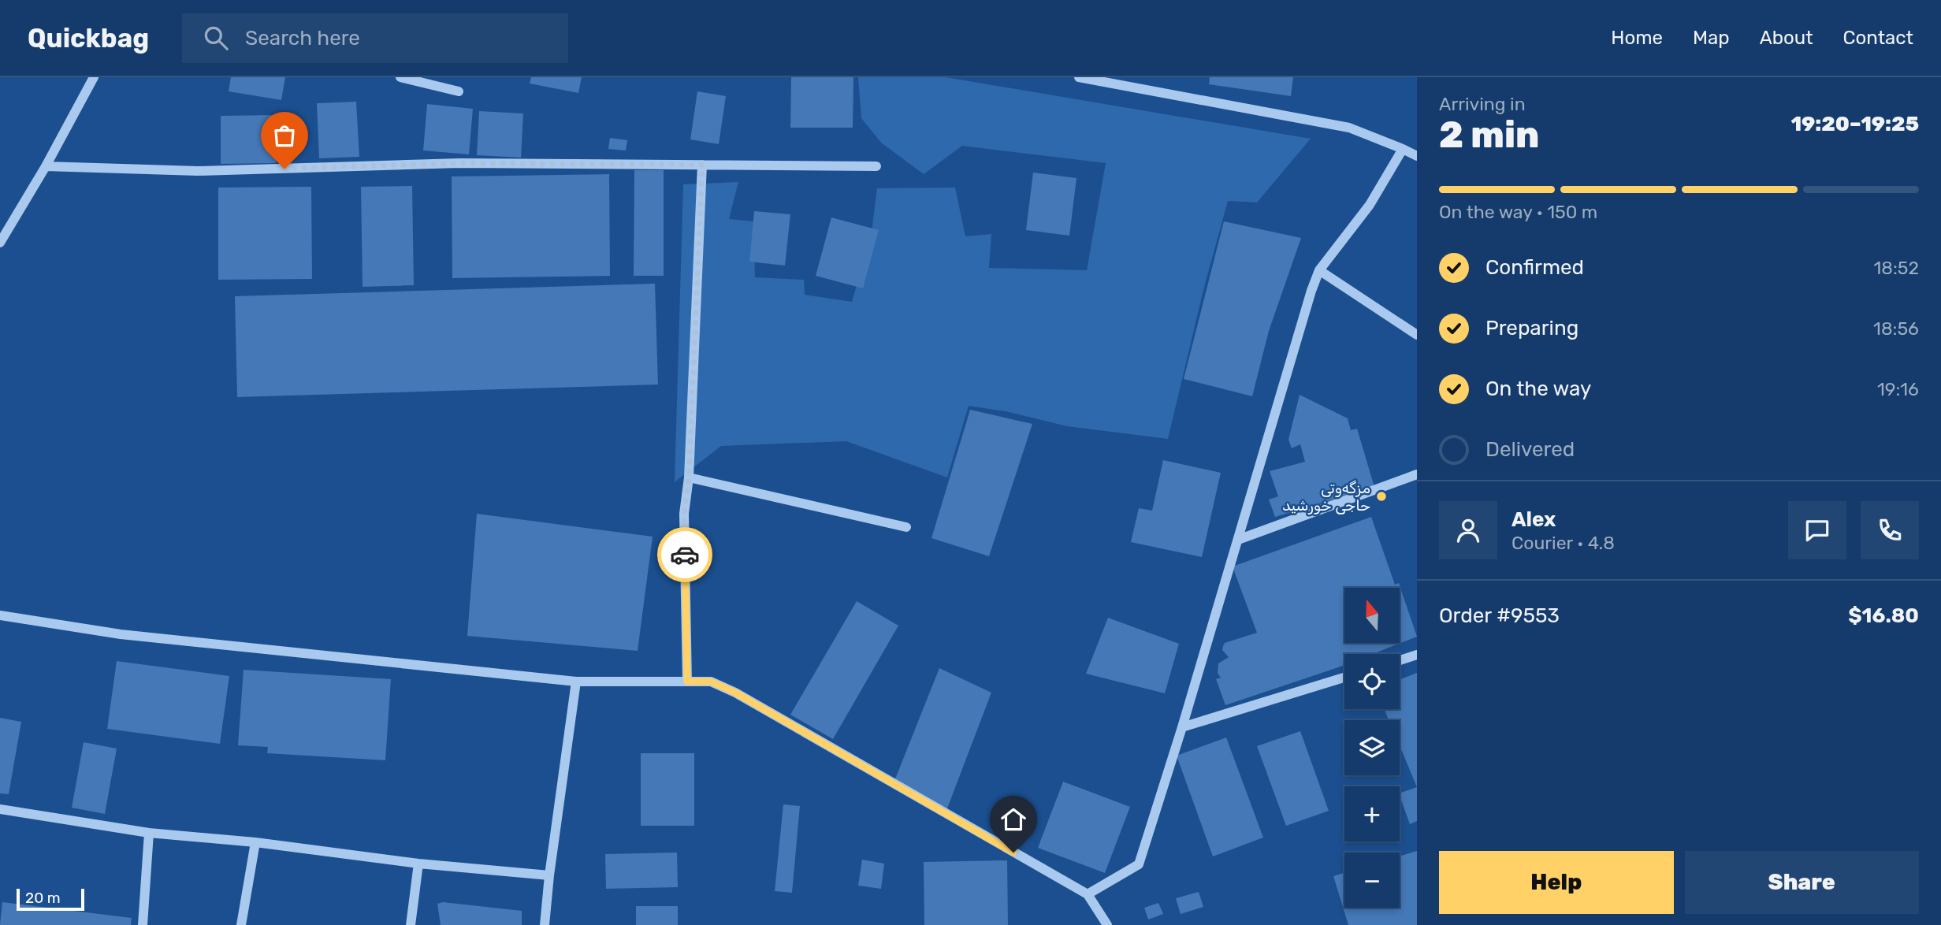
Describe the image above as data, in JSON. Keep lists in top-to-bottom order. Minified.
{"places":["مزگەوتی حاجی خورشيد"],"scale_bar":"20 m","north":"top","page":{"header":"Quickbag","search":"Search here","nav":["Home","Map","About","Contact"],"heading":["2 min","Arriving in","19:20–19:25"],"panel":["Alex","Courier · 4.8","Order #9553","$16.80"],"bar":"On the way · 150 m","list":[["Confirmed","18:52"],["Preparing","18:56"],["On the way","19:16"],"Delivered"],"map_buttons":["+","−"],"buttons":["Help","Share"],"scale":"20 m"}}
